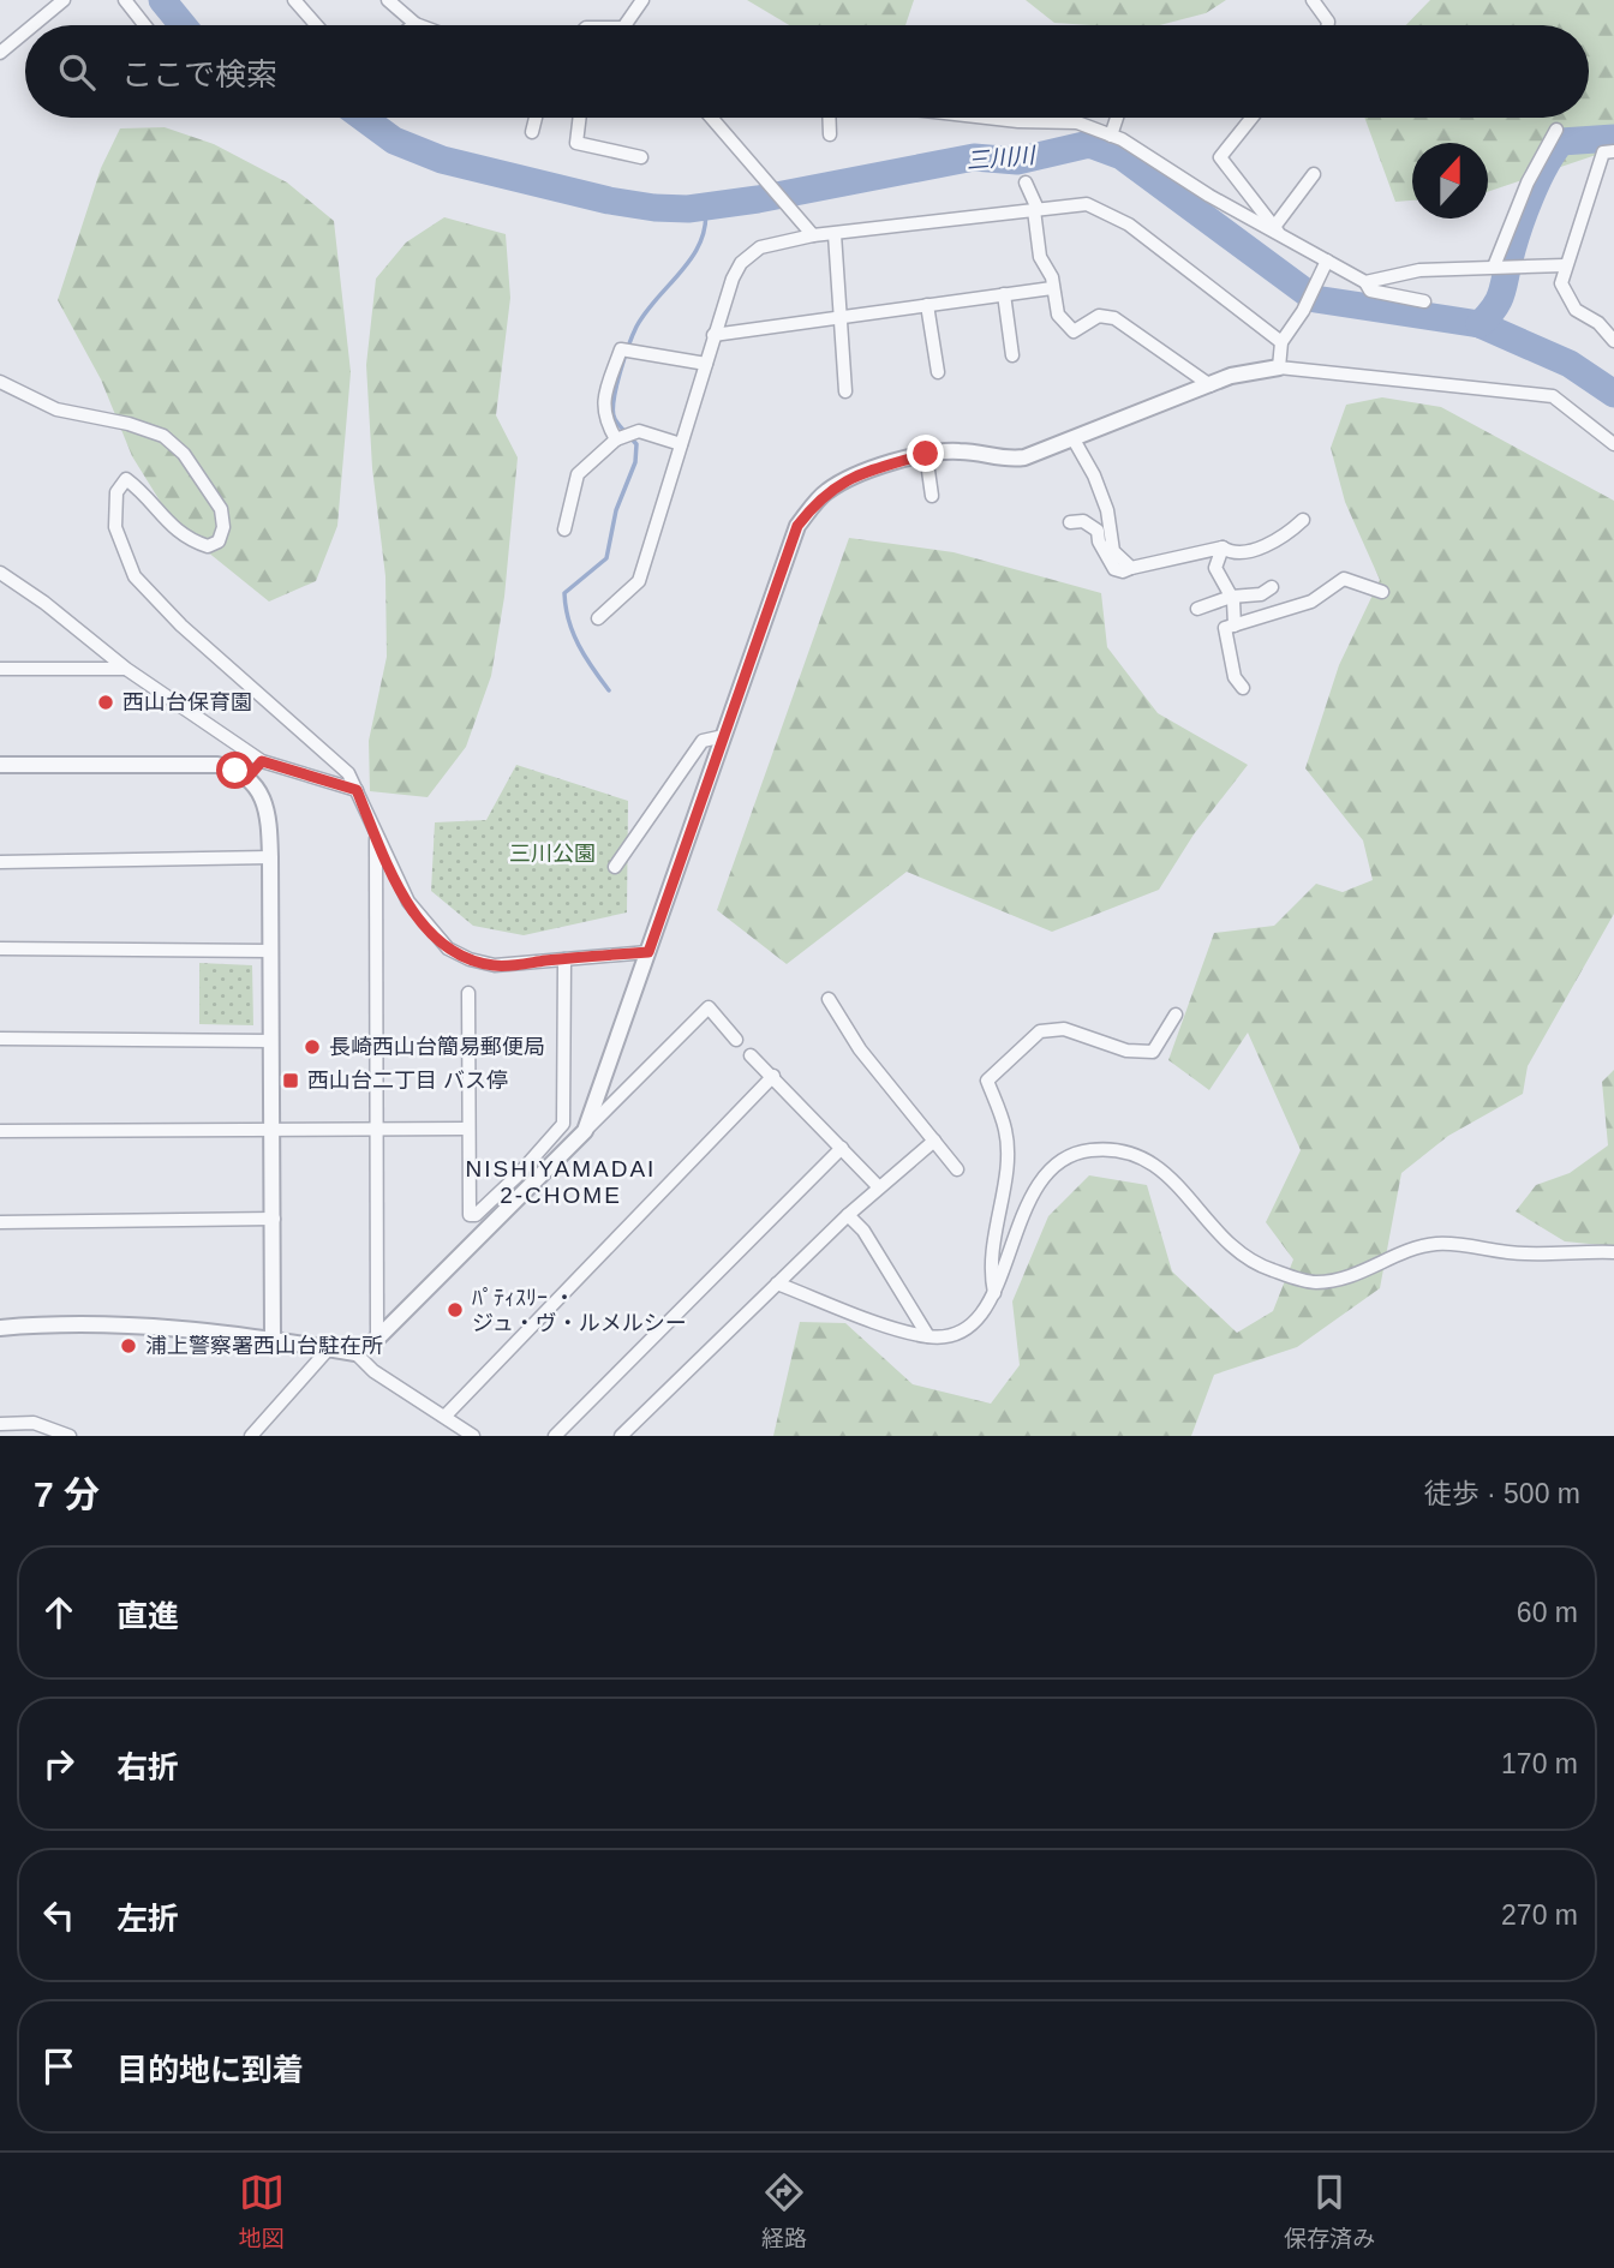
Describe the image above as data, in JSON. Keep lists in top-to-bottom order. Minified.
{"districts":["NISHIYAMADAI 2-CHOME"],"water":["三川川"],"parks":["三川公園"],"places":{"other":["西山台保育園","長崎西山台簡易郵便局","ﾊﾟﾃｨｽﾘｰ ・ ジュ・ヴ・ルメルシー","浦上警察署西山台駐在所"],"transit":["西山台二丁目 バス停"]},"north":"top","page":{"search":"ここで検索","heading":["7 分","徒歩 · 500 m"],"list":[["直進","60 m"],["右折","170 m"],["左折","270 m"],"目的地に到着"],"nav":["地図","経路","保存済み"]}}
